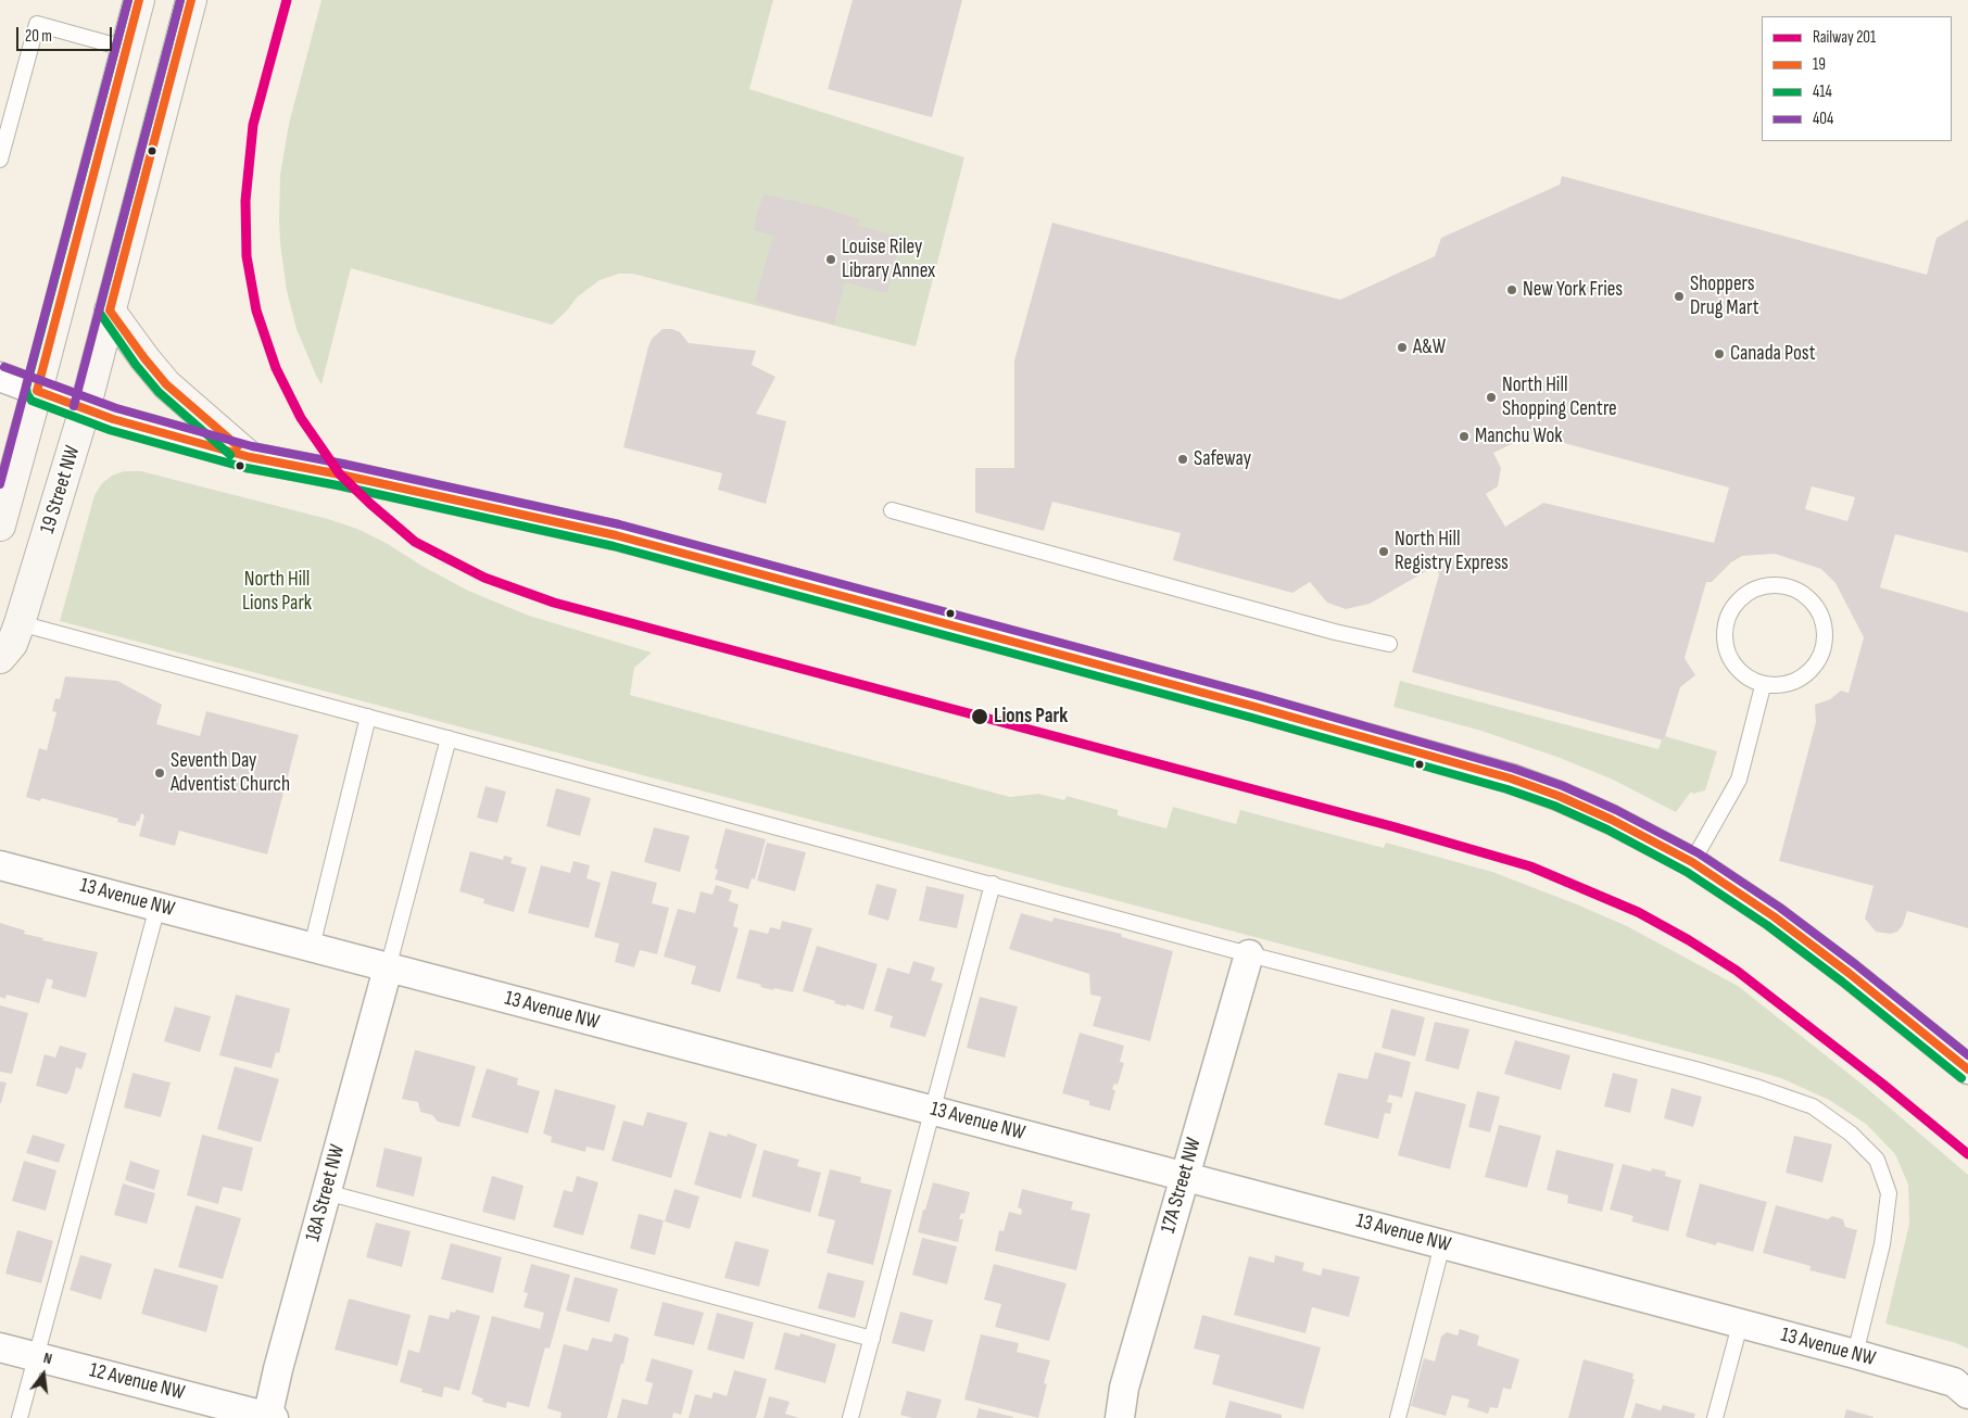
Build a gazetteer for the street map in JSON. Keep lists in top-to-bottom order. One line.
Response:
{"streets":{"street":["19 Street NW","13 Avenue NW","17A Street NW","18A Street NW","12 Avenue NW"]},"crossings":[["13 Avenue NW","17A Street NW"],["13 Avenue NW","18A Street NW"],["18A Street NW","12 Avenue NW"]],"parks":["North Hill Lions Park"],"places":["Louise Riley Library Annex","New York Fries","Shoppers Drug Mart","A&W","Canada Post","North Hill Shopping Centre","Manchu Wok","Safeway","North Hill Registry Express","Lions Park","Seventh Day Adventist Church"],"lines":["rail line 201","transit line 19","transit line 414","transit line 404"],"legend":["Railway 201","19","414","404"],"scale_bar":"20 m","north":"top"}
